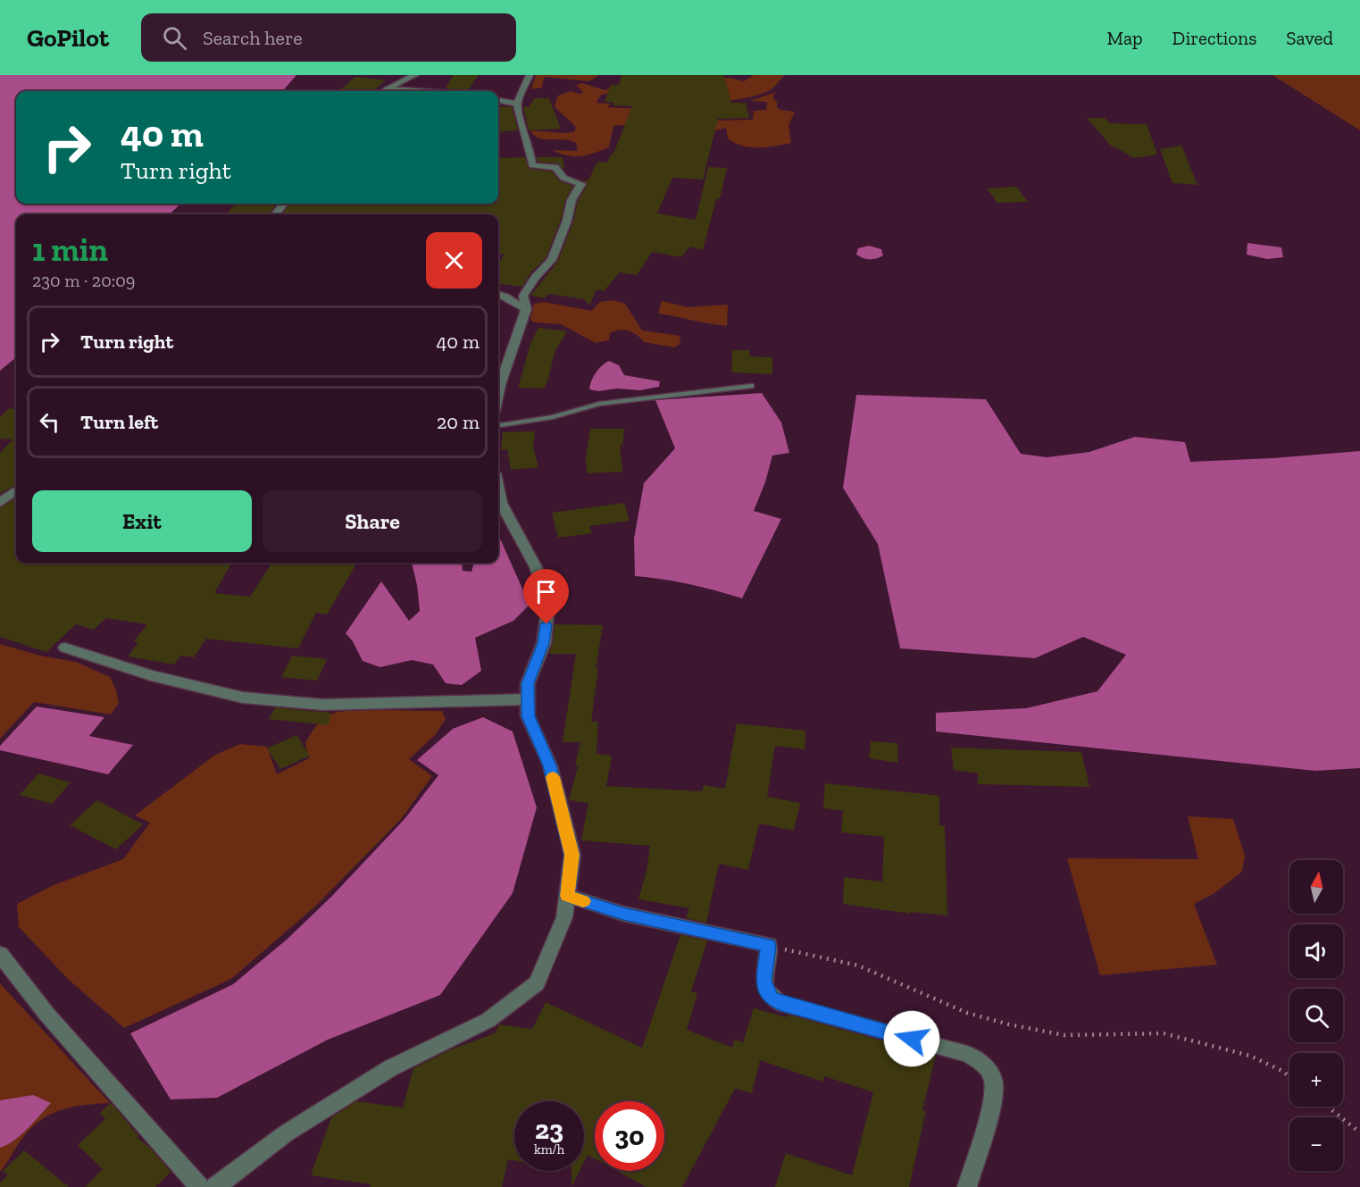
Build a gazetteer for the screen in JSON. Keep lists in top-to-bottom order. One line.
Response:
{"north":"top","page":{"header":"GoPilot","search":"Search here","nav":["Map","Directions","Saved"],"turn":["40 m","Turn right"],"heading":["1 min","230 m · 20:09"],"list":[{"name":"Turn right","value":"40 m"},{"name":"Turn left","value":"20 m"}],"buttons":["Exit","Share"],"map_buttons":["+","−"],"speed":"23 km/h","limit":"30"}}
